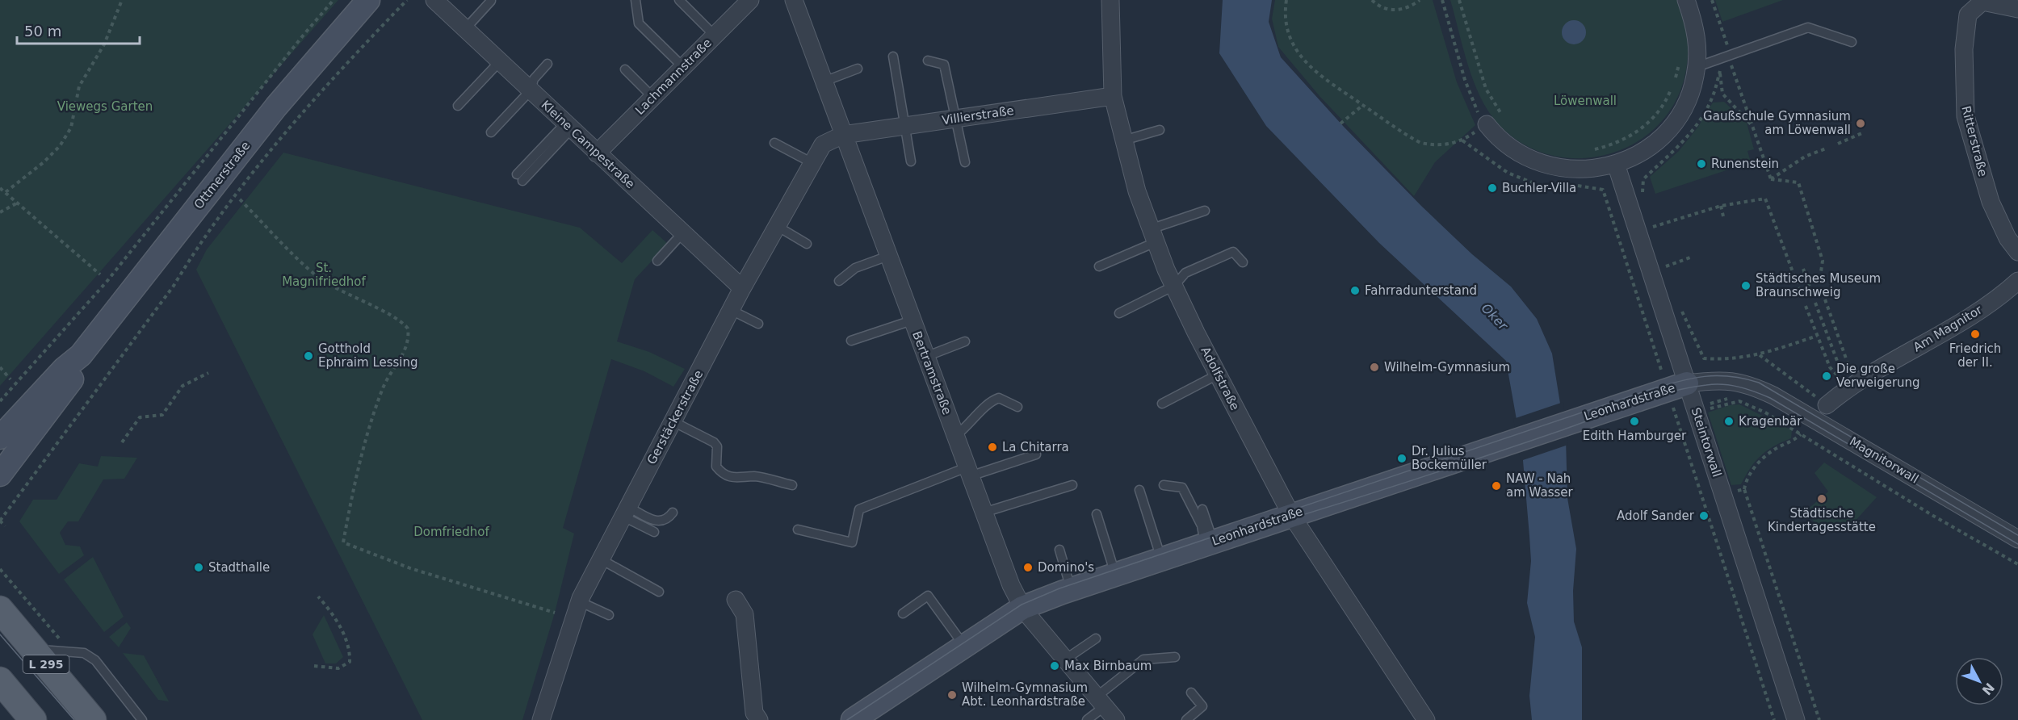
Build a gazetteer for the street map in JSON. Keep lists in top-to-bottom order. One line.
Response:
{"streets":{"main road":["L 295"],"street":["Lachmannstraße","Villierstraße","Ritterstraße","Kleine Campestraße","Ottmerstraße","Am Magnitor","Bertramstraße","Adolfstraße","Leonhardstraße","Gerstäckerstraße","Steintorwall","Magnitorwall"]},"crossings":[["Lachmannstraße","Kleine Campestraße"],["Villierstraße","Bertramstraße"],["Villierstraße","Adolfstraße"],["Villierstraße","Gerstäckerstraße"],["Kleine Campestraße","Gerstäckerstraße"],["Bertramstraße","Leonhardstraße"],["Bertramstraße","Gerstäckerstraße"],["Adolfstraße","Leonhardstraße"],["Leonhardstraße","Steintorwall"],["Leonhardstraße","Magnitorwall"],["Steintorwall","Magnitorwall"]],"water":["Oker"],"parks":["Löwenwall","Viewegs Garten","St. Magnifriedhof","Domfriedhof"],"places":["Gaußschule Gymnasium am Löwenwall","Runenstein","Buchler-Villa","Städtisches Museum Braunschweig","Fahrradunterstand","Friedrich der II.","Gotthold Ephraim Lessing","Wilhelm-Gymnasium","Die große Verweigerung","Edith Hamburger","Kragenbär","La Chitarra","Dr. Julius Bockemüller","NAW - Nah am Wasser","Städtische Kindertagesstätte","Adolf Sander","Stadthalle","Domino's","Max Birnbaum","Wilhelm-Gymnasium Abt. Leonhardstraße"],"scale_bar":"50 m","north":"bottom right"}
